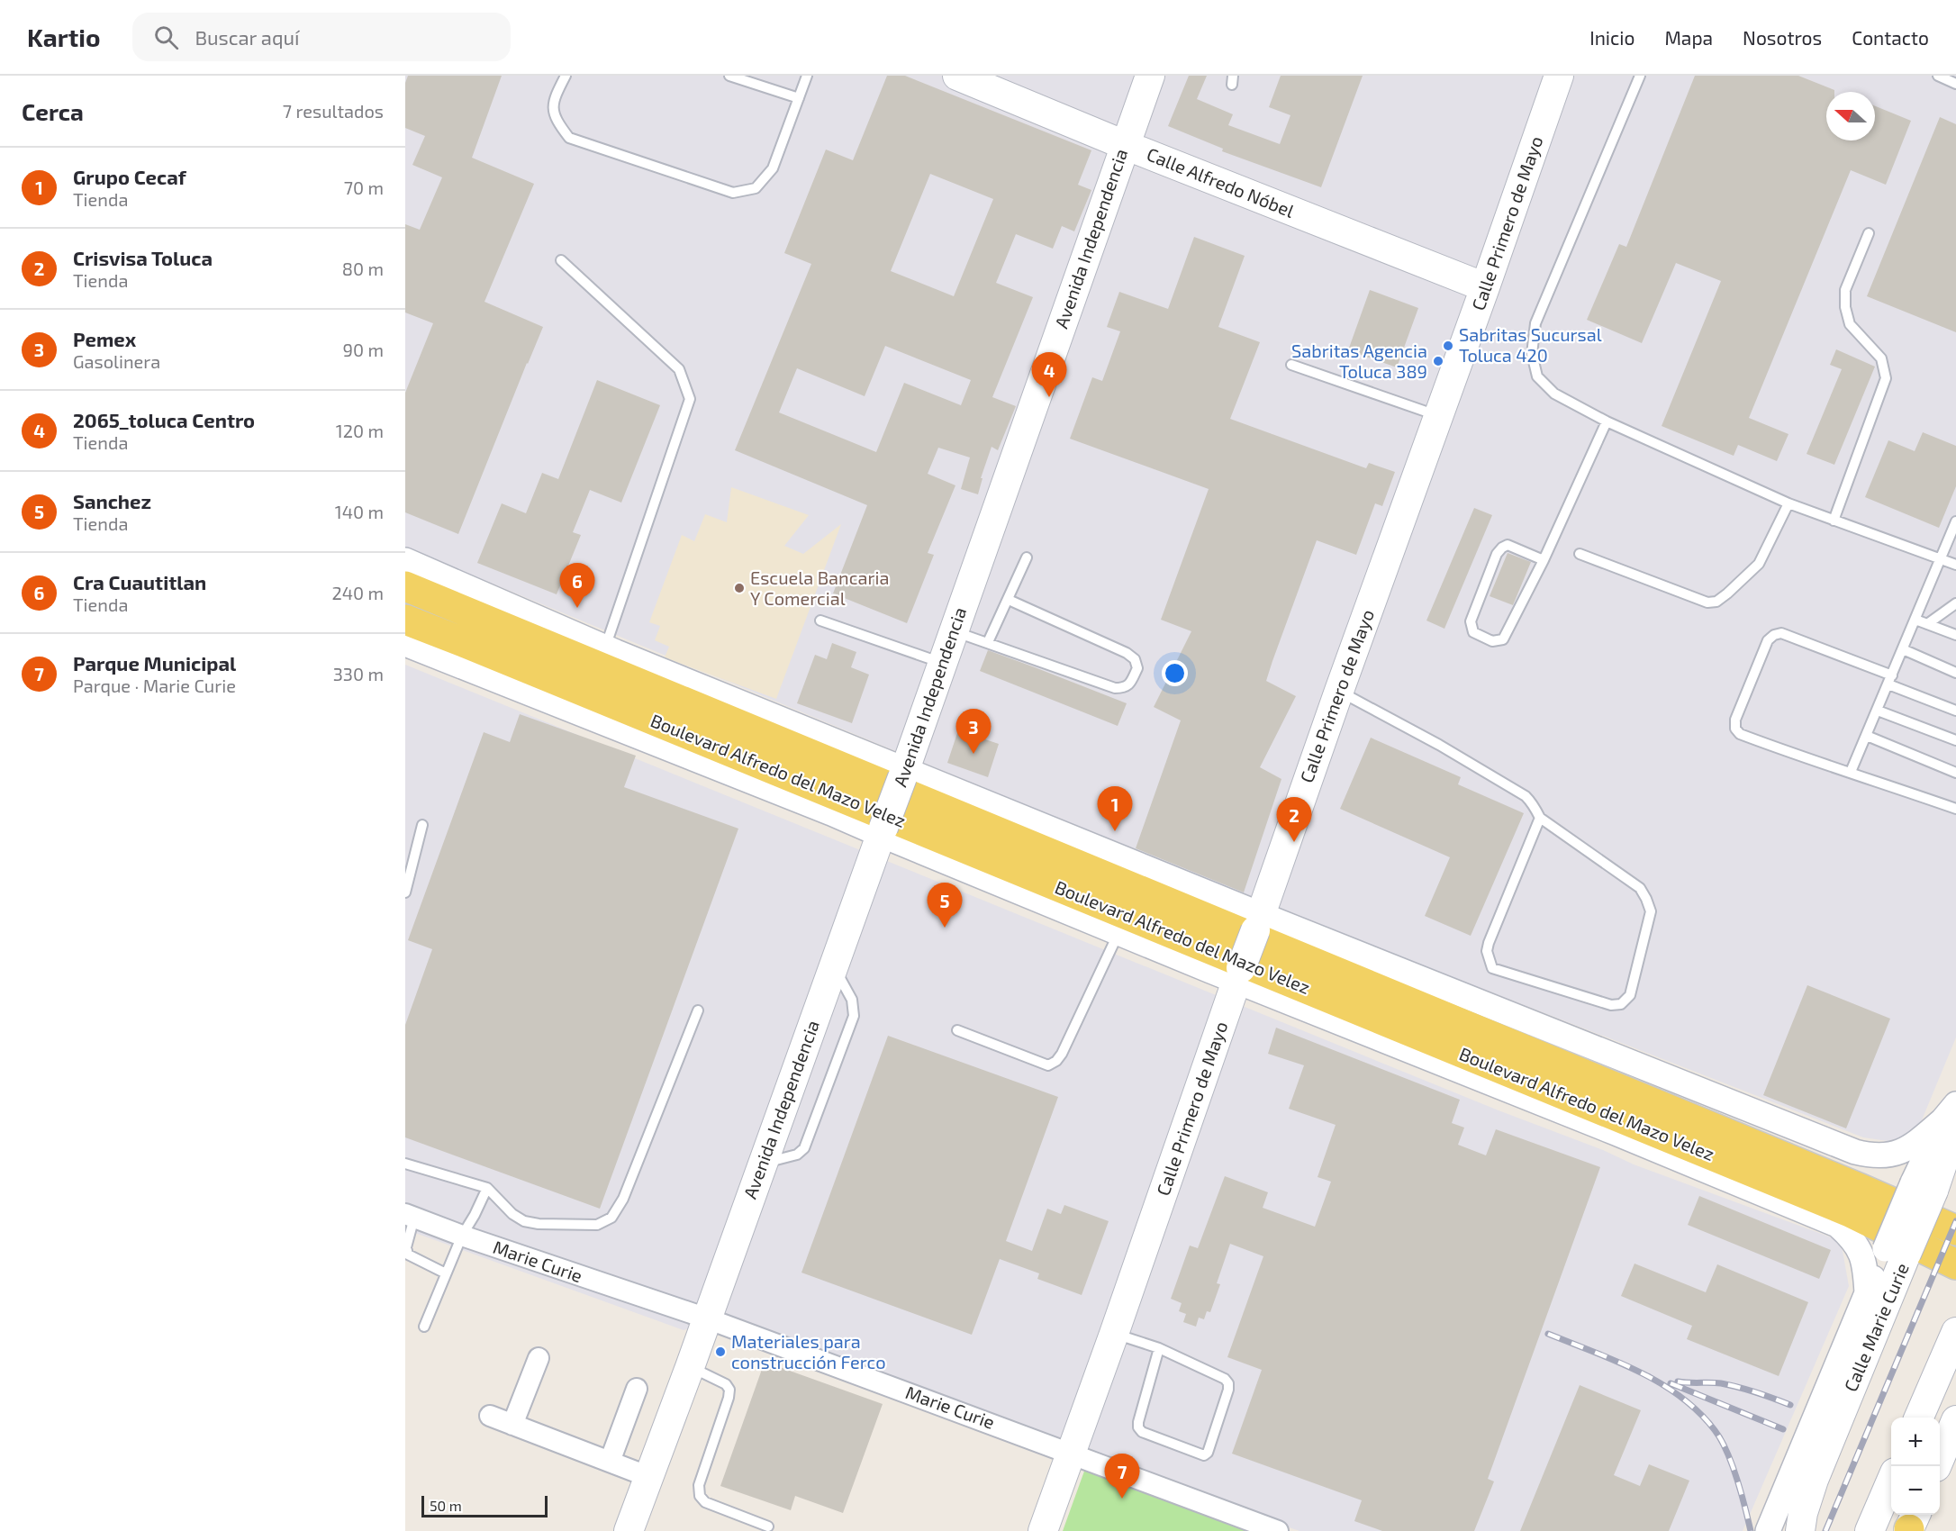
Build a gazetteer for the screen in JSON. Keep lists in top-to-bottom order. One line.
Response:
{"streets":{"main road":["Calle Alfredo Nóbel","Calle Primero de Mayo","Avenida Independencia","Boulevard Alfredo del Mazo Velez","Calle Marie Curie"],"street":["Marie Curie"]},"crossings":[["Calle Alfredo Nóbel","Calle Primero de Mayo"],["Calle Alfredo Nóbel","Avenida Independencia"],["Calle Primero de Mayo","Boulevard Alfredo del Mazo Velez"],["Calle Primero de Mayo","Marie Curie"],["Avenida Independencia","Boulevard Alfredo del Mazo Velez"],["Avenida Independencia","Marie Curie"]],"places":["Sabritas Sucursal Toluca 420","Sabritas Agencia Toluca 389","Escuela Bancaria Y Comercial","Materiales para construcción Ferco"],"scale_bar":"50 m","north":"left","page":{"header":"Kartio","search":"Buscar aquí","nav":["Inicio","Mapa","Nosotros","Contacto"],"heading":["Cerca","7 resultados"],"list":[{"mark":"1","name":"Grupo Cecaf","note":"Tienda","value":"70 m"},{"mark":"2","name":"Crisvisa Toluca","note":"Tienda","value":"80 m"},{"mark":"3","name":"Pemex","note":"Gasolinera","value":"90 m"},{"mark":"4","name":"2065_toluca Centro","note":"Tienda","value":"120 m"},{"mark":"5","name":"Sanchez","note":"Tienda","value":"140 m"},{"mark":"6","name":"Cra Cuautitlan","note":"Tienda","value":"240 m"},{"mark":"7","name":"Parque Municipal","note":"Parque · Marie Curie","value":"330 m"}],"pins":["4","6","3","1","2","5","7"],"map_buttons":["+","−"],"scale":"50 m"}}
